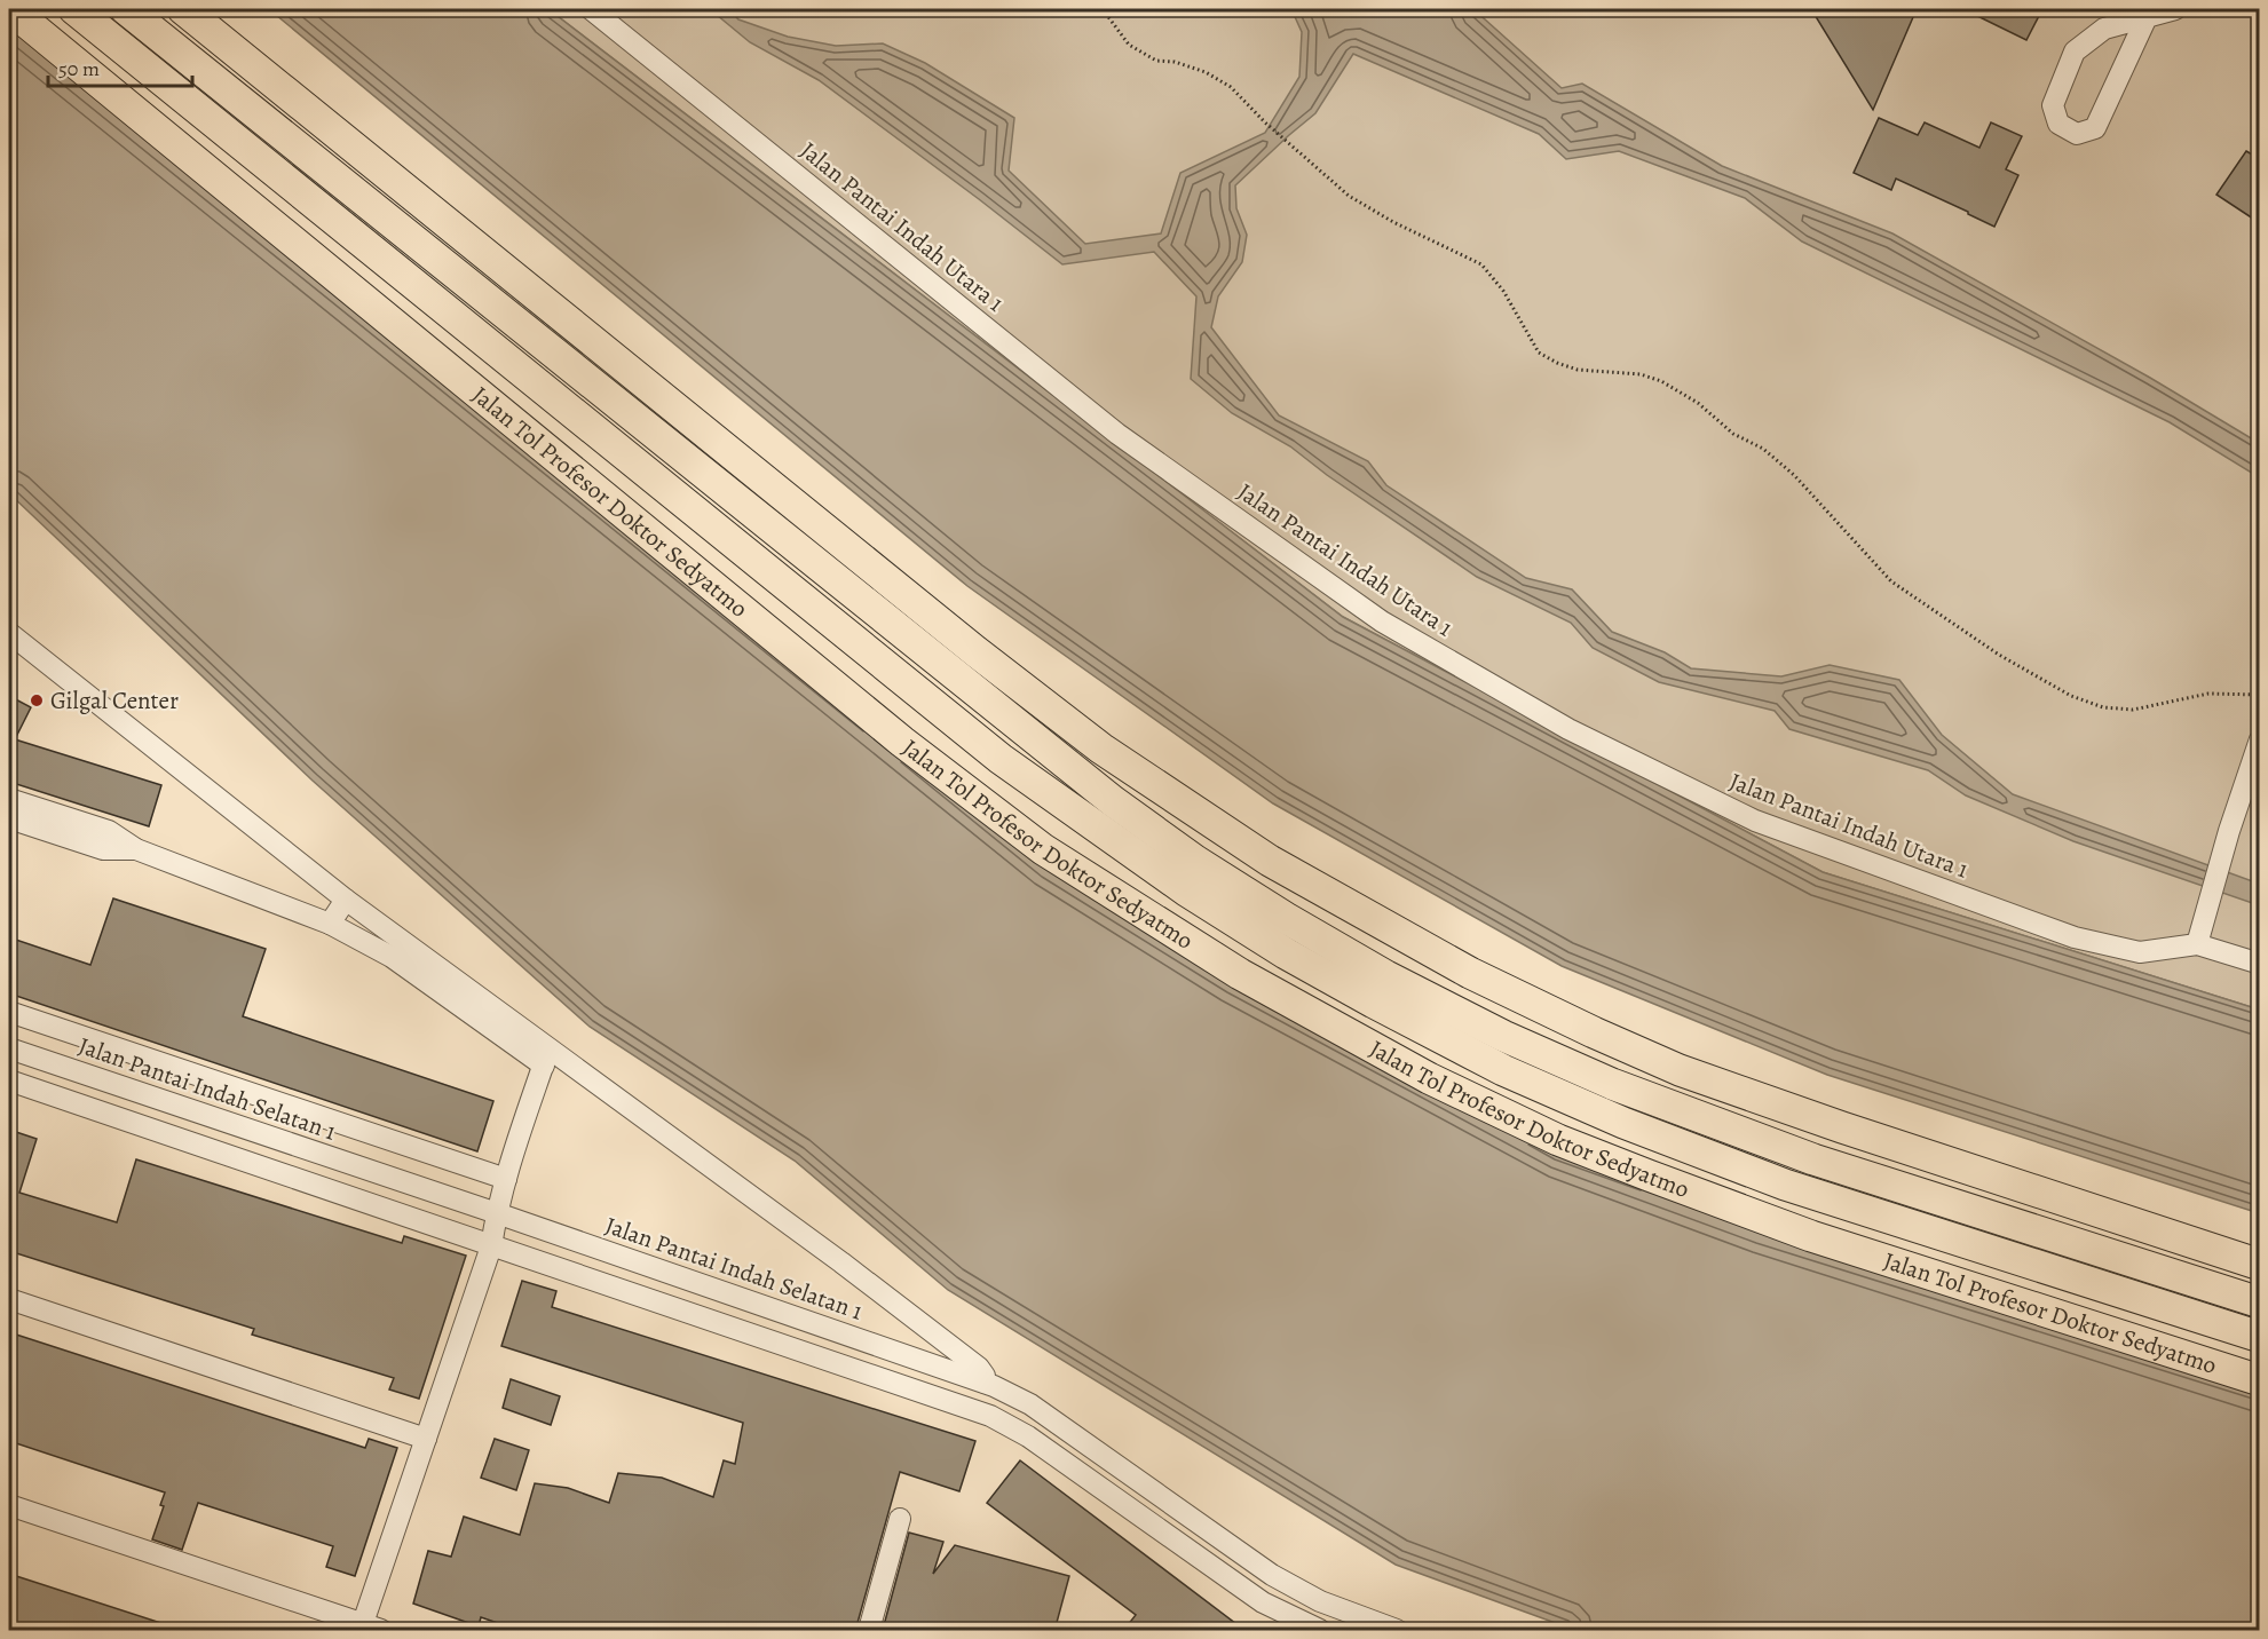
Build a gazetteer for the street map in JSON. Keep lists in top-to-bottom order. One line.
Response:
{"streets":{"highway":["Jalan Tol Profesor Doktor Sedyatmo"],"street":["Jalan Pantai Indah Utara 1","Jalan Pantai Indah Selatan 1"]},"places":["Gilgal Center"],"scale_bar":"50 m"}
